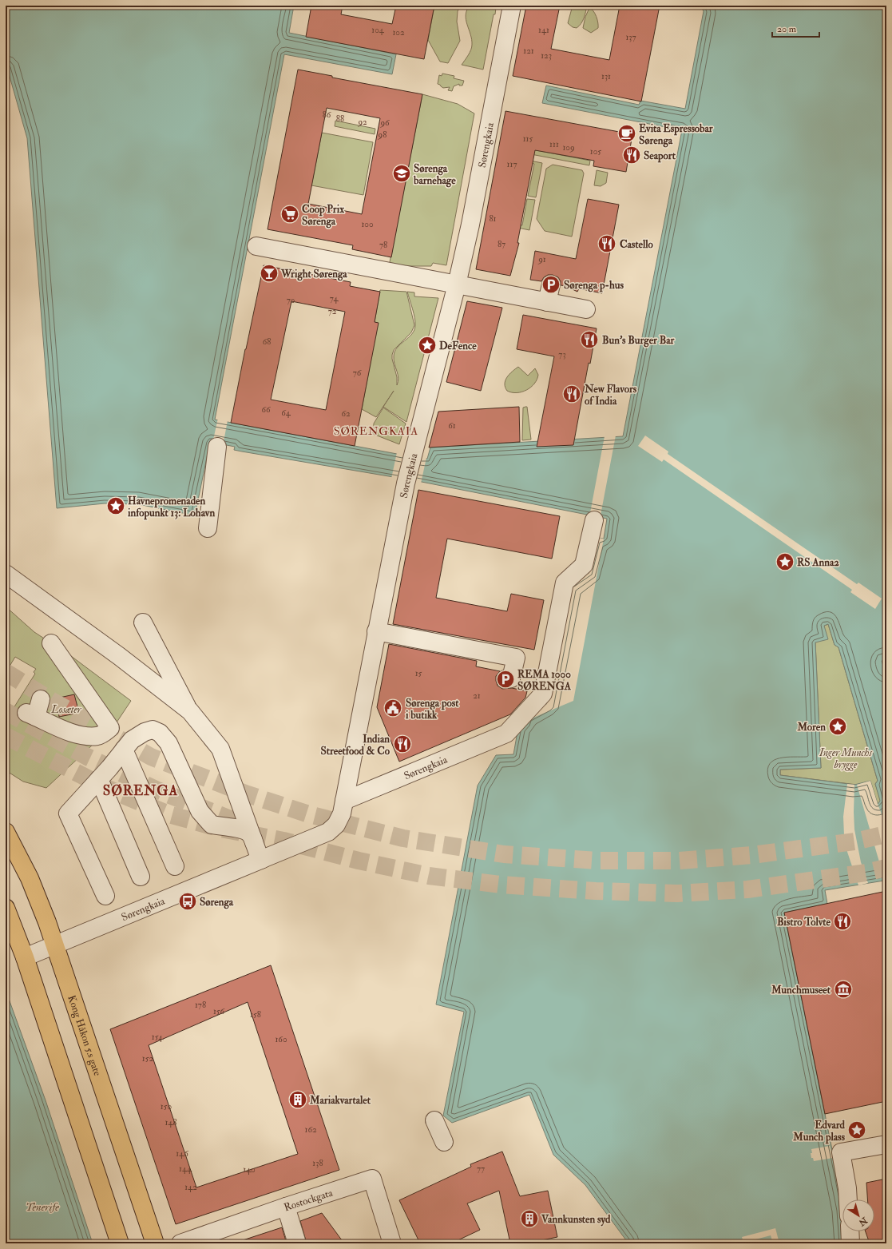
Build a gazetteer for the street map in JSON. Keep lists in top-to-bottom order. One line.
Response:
{"streets":{"highway":["Kong Håkon 5.s gate"],"street":["Sørengkaia","Rostockgata"]},"crossings":[["Sørengkaia","Kong Håkon 5.s gate"]],"districts":["SØRENGKAIA","SØRENGA"],"water":["Tenerife"],"parks":["Losæter","Inger Munchs brygge"],"places":{"cafe":["Evita Espressobar Sørenga"],"restaurant":["Seaport","Castello","Bun's Burger Bar","New Flavors of India","Indian Streetfood & Co","Bistro Tolvte"],"school or university":["Sørenga barnehage"],"supermarket":["Coop Prix Sørenga"],"bar":["Wright Sørenga"],"parking":["Sørenga p-hus","REMA 1000 SØRENGA"],"place":["DeFence","Havnepromenaden infopunkt 13: Lohavn","RS Anna2","Moren","Edvard Munch plass"],"public building":["Sørenga post i butikk"],"bus stop":["Sørenga"],"museum":["Munchmuseet"],"building":["Mariakvartalet","Vannkunsten syd"]},"house_numbers":["104","141","102","137","121","123","131","86","88","92","96","98","115","111","109","105","117","81","100","87","78","91","74","70","72","68","73","76","66","64","62","61","15","21","178","156","158","154","160","152","150","148","162","146","138","144","77","140","142"],"scale_bar":"20 m","north":"bottom right"}
